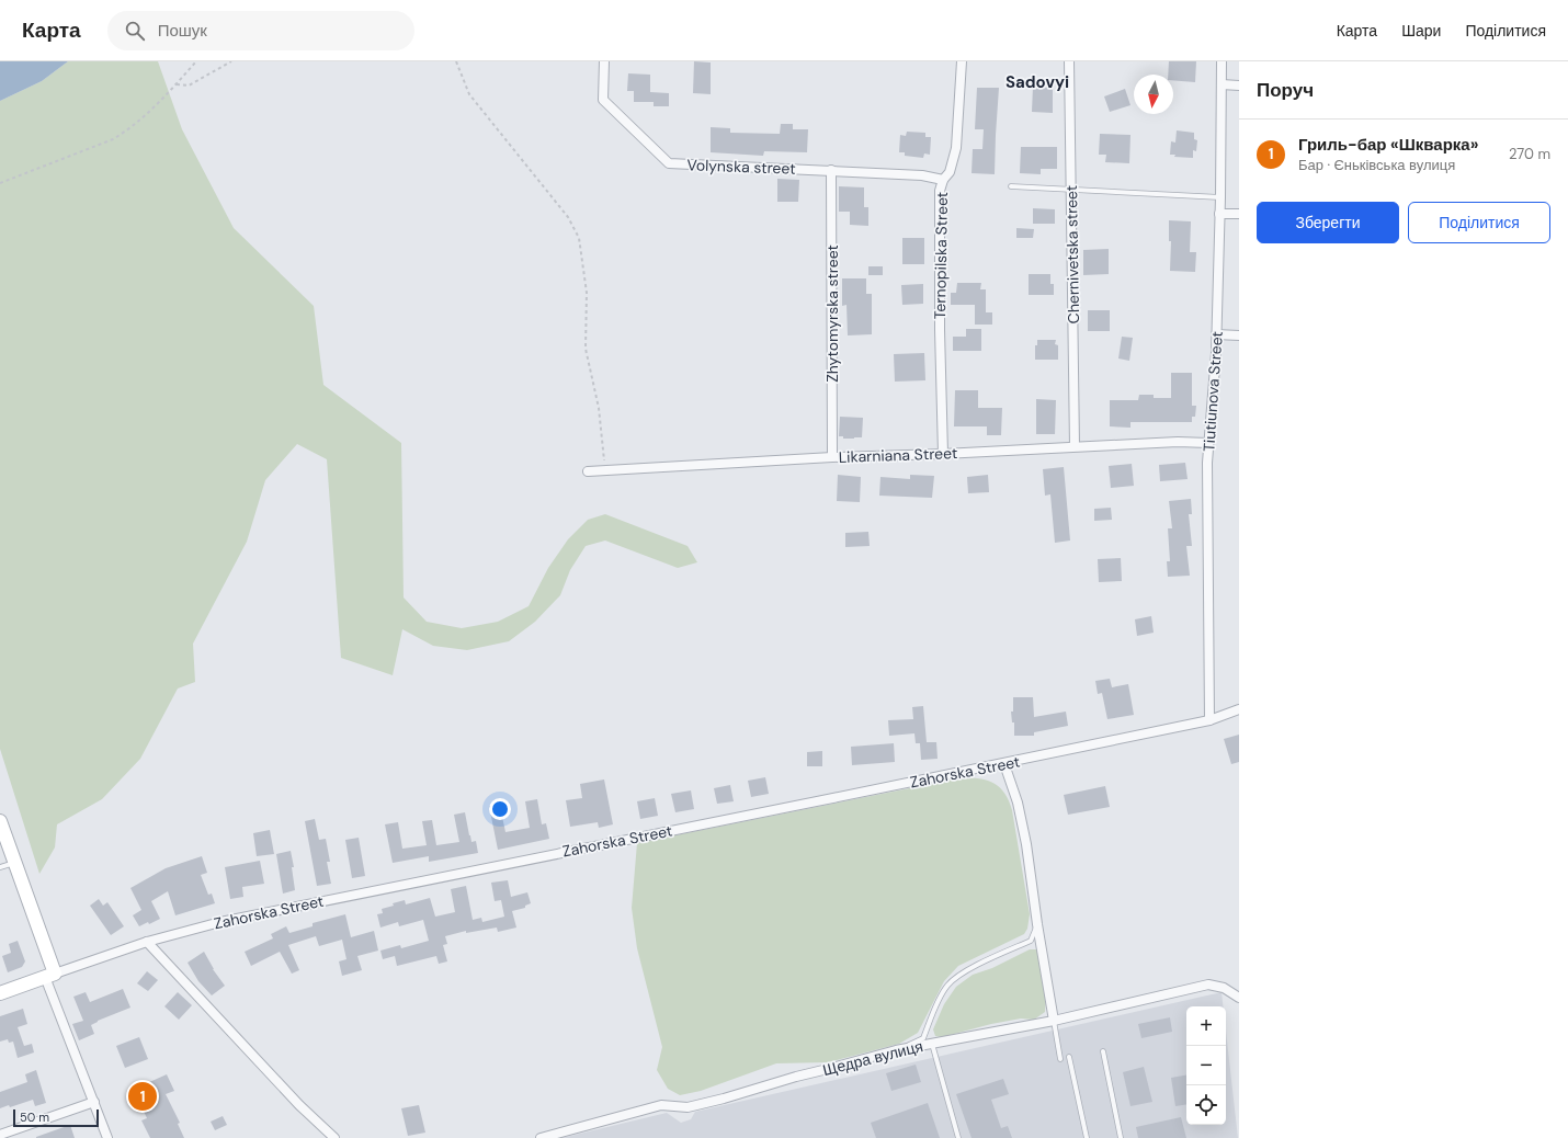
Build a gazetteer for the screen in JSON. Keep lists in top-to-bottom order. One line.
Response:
{"streets":{"street":["Volynska street","Chernivetska street","Ternopilska Street","Zhytomyrska street","Tiutiunova Street","Likarniana Street","Zahorska Street","Щедра вулиця"]},"crossings":[["Volynska street","Ternopilska Street"],["Volynska street","Zhytomyrska street"],["Chernivetska street","Likarniana Street"],["Ternopilska Street","Likarniana Street"],["Zhytomyrska street","Likarniana Street"],["Tiutiunova Street","Likarniana Street"],["Tiutiunova Street","Zahorska Street"]],"districts":["Sadovyi"],"scale_bar":"50 m","north":"bottom","page":{"header":"Карта","search":"Пошук","nav":["Карта","Шари","Поділитися"],"heading":"Поруч","list":[{"mark":"1","name":"Гриль-бар «Шкварка»","note":"Бар · Єньківська вулиця","value":"270 m"}],"buttons":["Зберегти","Поділитися"],"map_buttons":["+","−"],"pins":"1","scale":"50 m"}}
